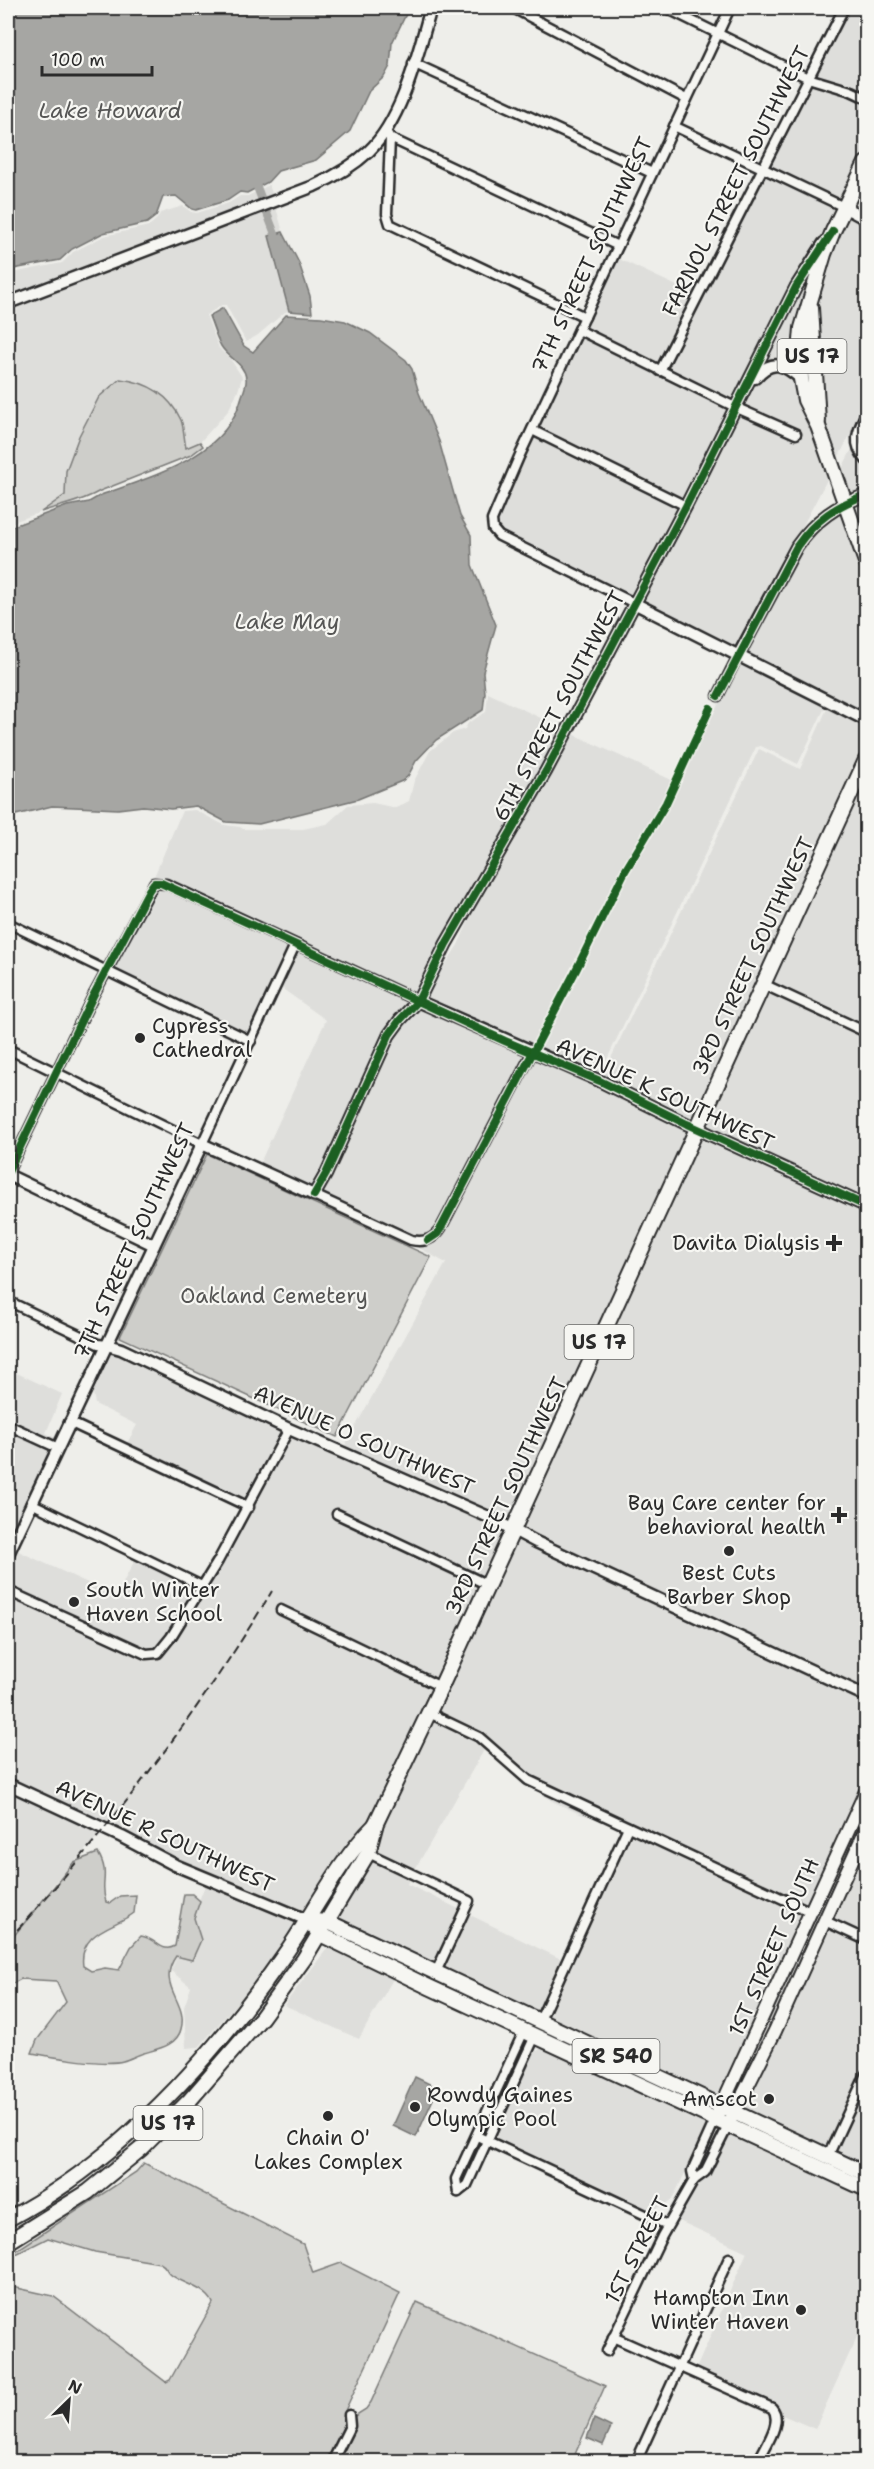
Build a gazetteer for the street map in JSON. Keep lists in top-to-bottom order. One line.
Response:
{"streets":{"main road":["US 17","6TH STREET SOUTHWEST","3RD STREET SOUTHWEST","1ST STREET SOUTH","SR 540"],"street":["FARNOL STREET SOUTHWEST","7TH STREET SOUTHWEST","AVENUE K SOUTHWEST","AVENUE O SOUTHWEST","AVENUE R SOUTHWEST","1ST STREET"]},"crossings":[["7TH STREET SOUTHWEST","6TH STREET SOUTHWEST"],["7TH STREET SOUTHWEST","AVENUE K SOUTHWEST"],["7TH STREET SOUTHWEST","AVENUE O SOUTHWEST"],["US 17","6TH STREET SOUTHWEST"],["US 17","3RD STREET SOUTHWEST"],["US 17","AVENUE R SOUTHWEST"],["US 17","SR 540"],["6TH STREET SOUTHWEST","AVENUE K SOUTHWEST"],["3RD STREET SOUTHWEST","AVENUE K SOUTHWEST"],["3RD STREET SOUTHWEST","AVENUE O SOUTHWEST"],["3RD STREET SOUTHWEST","AVENUE R SOUTHWEST"],["3RD STREET SOUTHWEST","SR 540"],["AVENUE R SOUTHWEST","SR 540"],["1ST STREET SOUTH","SR 540"],["1ST STREET SOUTH","1ST STREET"],["SR 540","1ST STREET"]],"water":["Lake Howard","Lake May"],"parks":["Oakland Cemetery"],"places":{"other":["Cypress Cathedral","Best Cuts Barber Shop","South Winter Haven School","Amscot","Rowdy Gaines Olympic Pool","Chain O' Lakes Complex","Hampton Inn Winter Haven"],"health":["Davita Dialysis","Bay Care center for behavioral health"]},"scale_bar":"100 m","north":"top right"}
